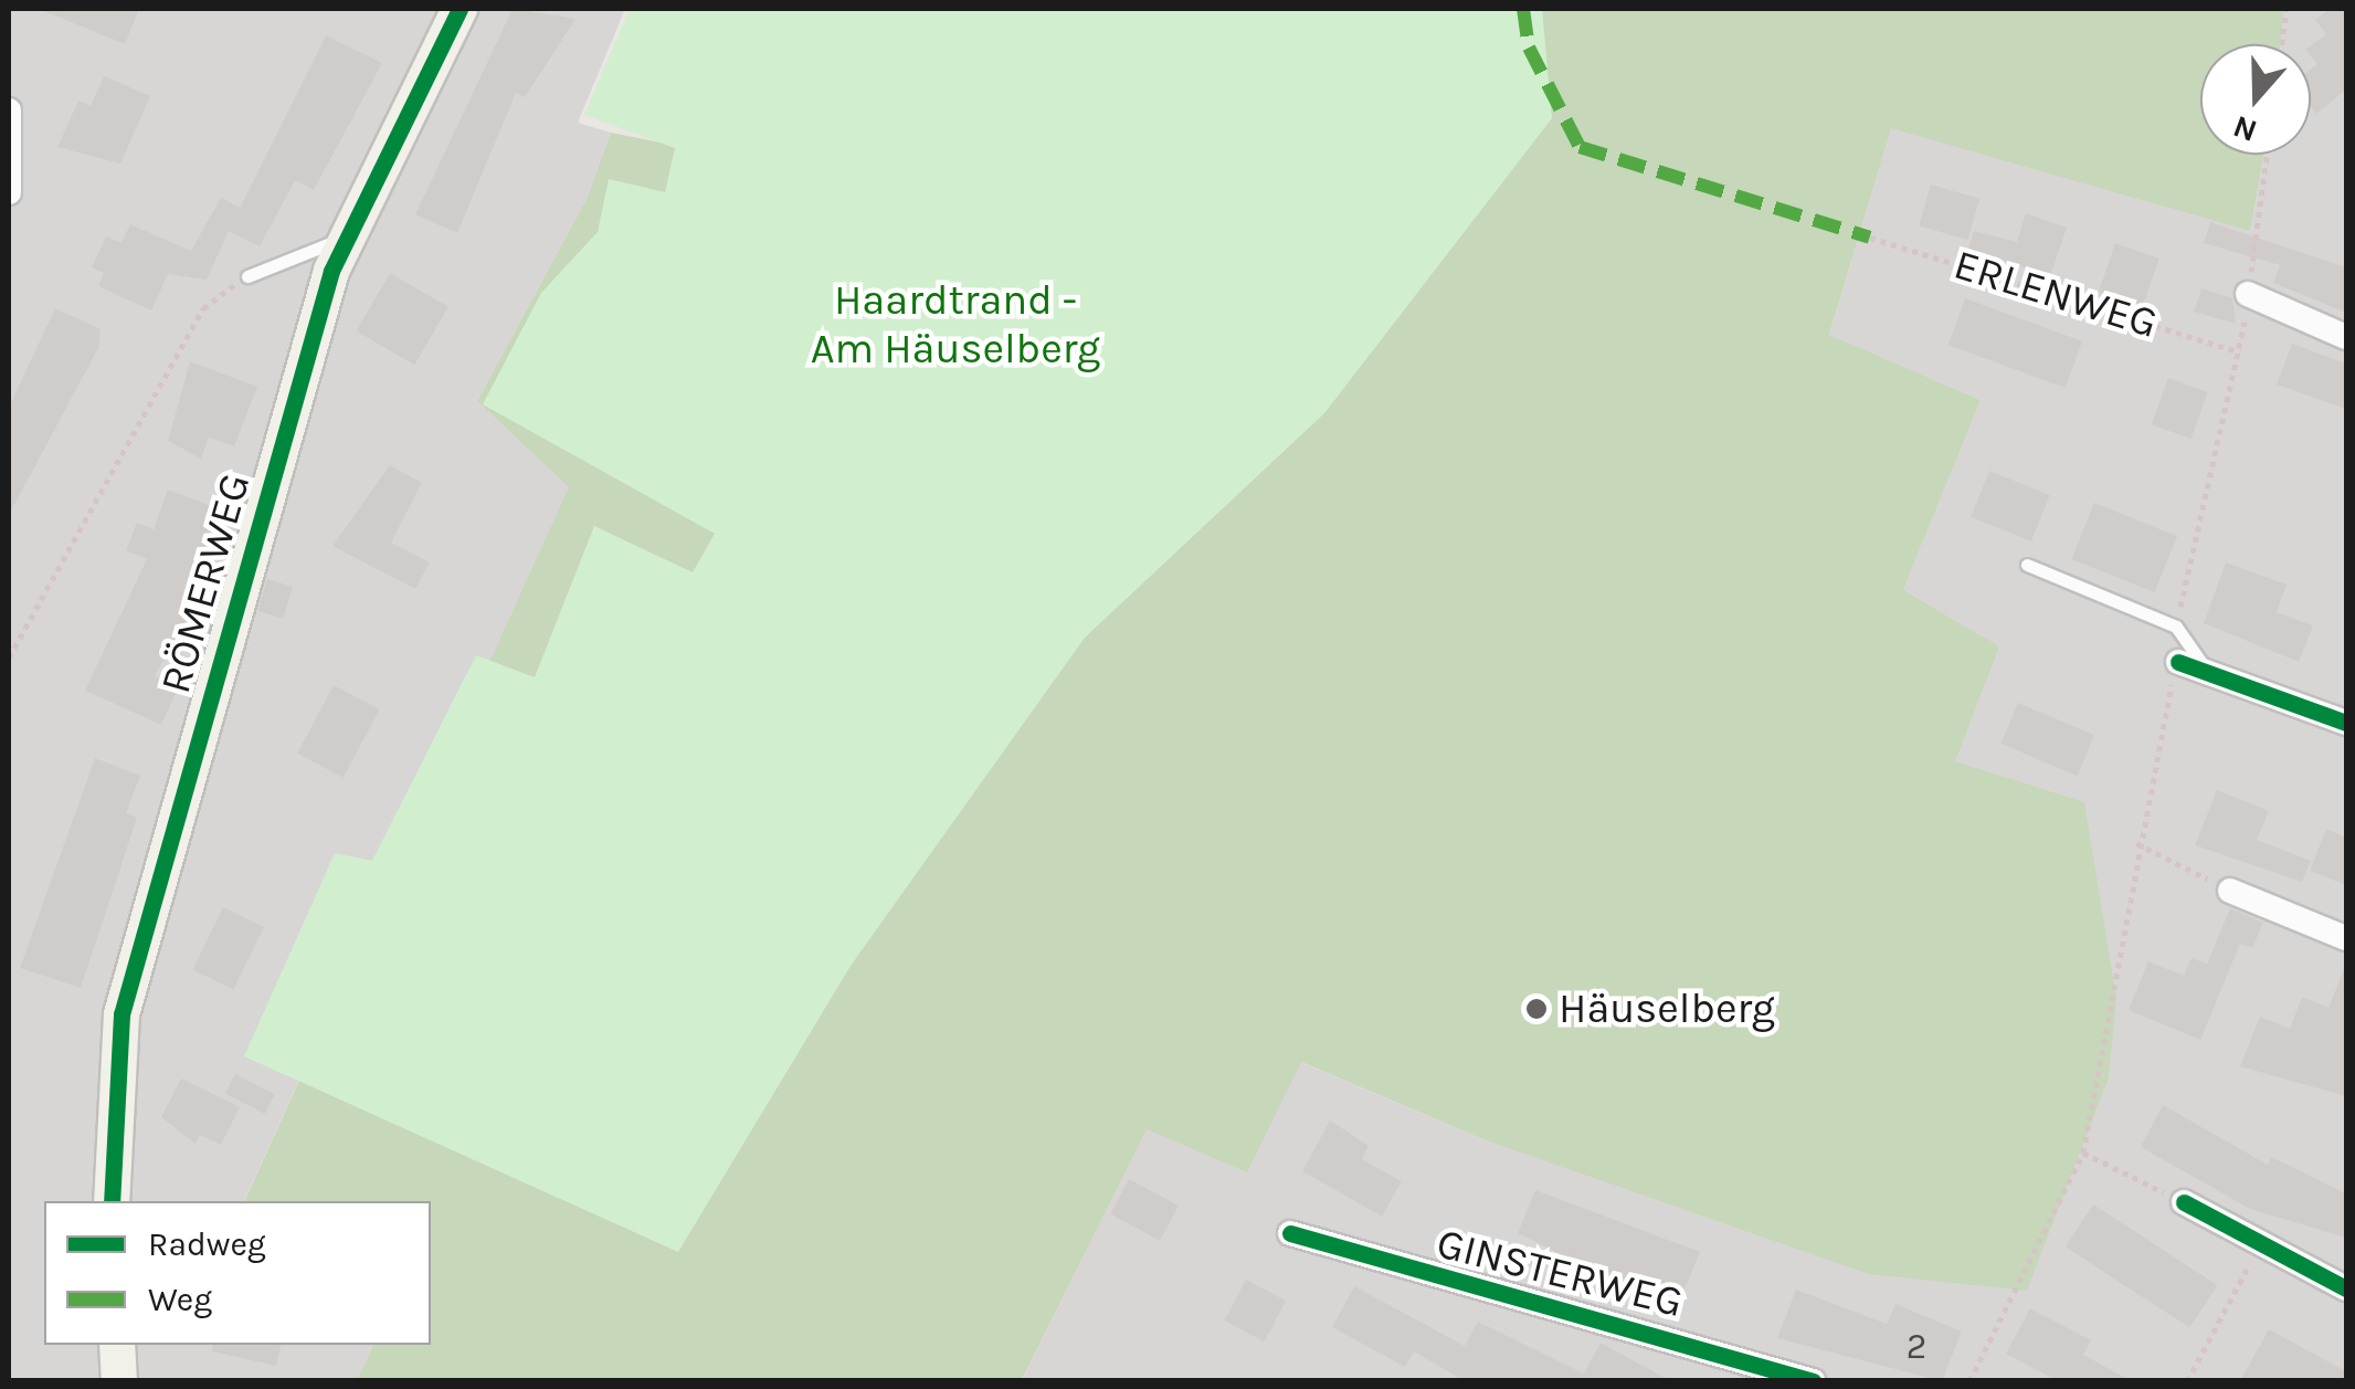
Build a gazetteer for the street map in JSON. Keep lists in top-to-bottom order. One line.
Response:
{"streets":{"street":["RÖMERWEG","GINSTERWEG"],"path":["ERLENWEG"]},"parks":["Haardtrand - Am Häuselberg"],"places":["Häuselberg"],"house_numbers":["2"],"legend":["Radweg","Weg"],"north":"bottom"}
